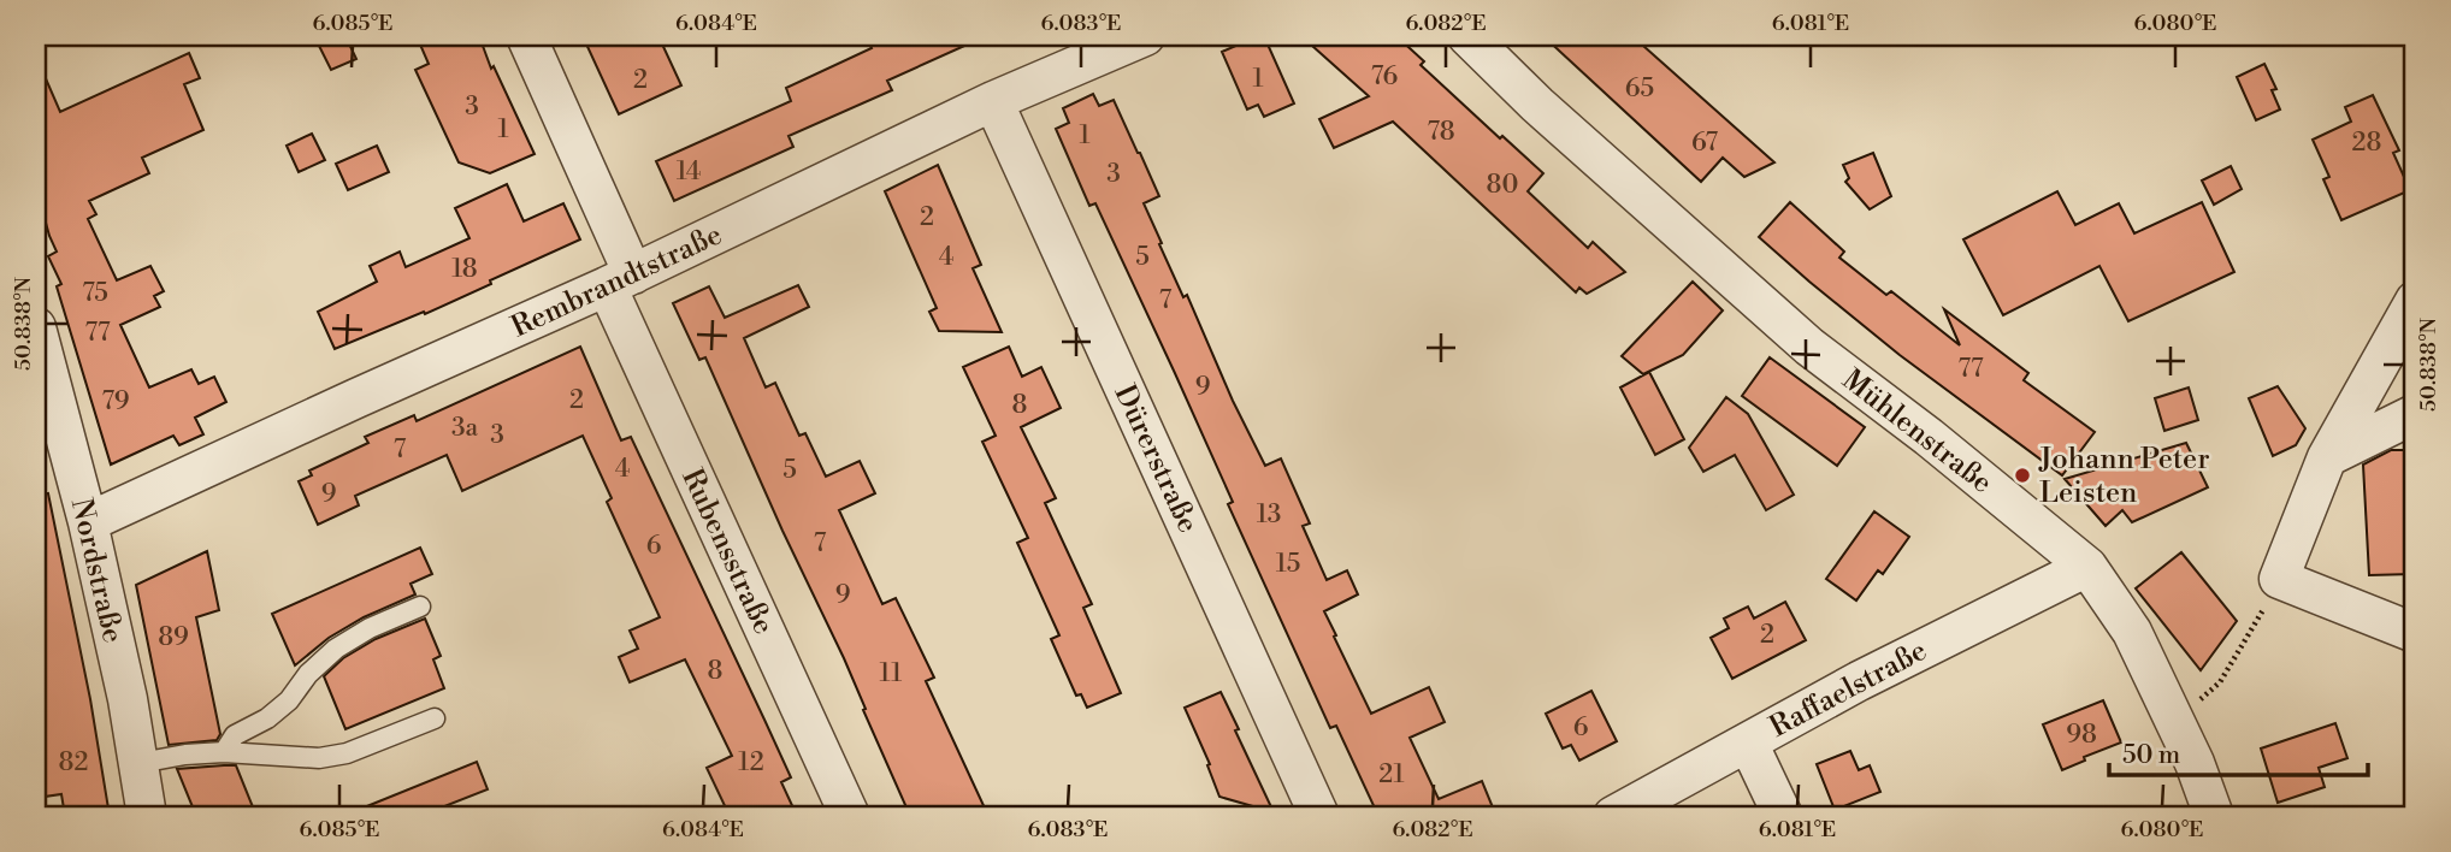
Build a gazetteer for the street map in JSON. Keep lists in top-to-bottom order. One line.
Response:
{"streets":{"street":["Rembrandtstraße","Mühlenstraße","Dürerstraße","Rubensstraße","Nordstraße","Raffaelstraße"]},"crossings":[["Rembrandtstraße","Dürerstraße"],["Rembrandtstraße","Rubensstraße"],["Rembrandtstraße","Nordstraße"],["Mühlenstraße","Raffaelstraße"]],"places":["Johann Peter Leisten"],"house_numbers":["76","1","2","65","3","1","78","1","67","28","14","3","80","2","4","5","18","75","7","77","77","9","2","79","8","3a","3","7","4","5","9","13","7","6","15","9","2","89","8","11","6","98","82","12","21"],"scale_bar":"50 m","coordinates":["6.085°E","6.084°E","6.083°E","6.082°E","6.081°E","6.080°E","50.838°N"]}
